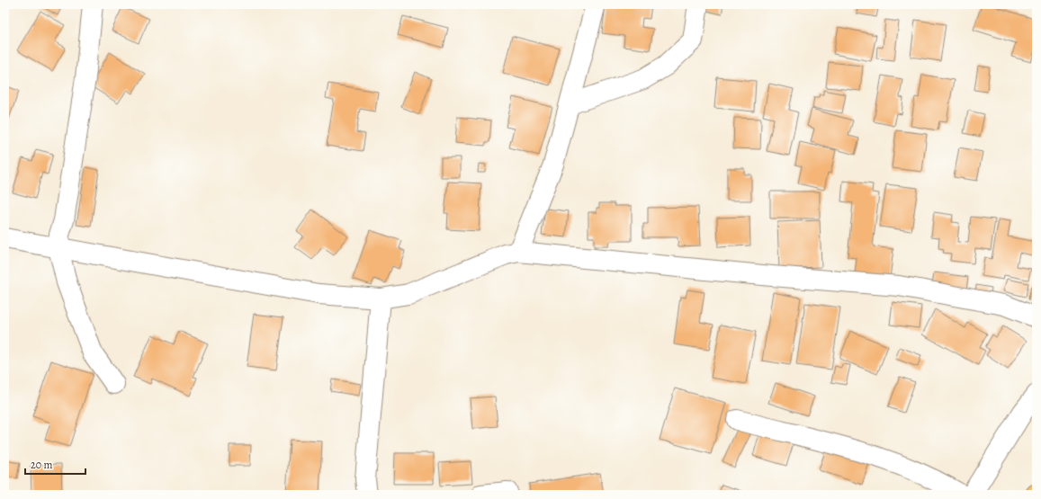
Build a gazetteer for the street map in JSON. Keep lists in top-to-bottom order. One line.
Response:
{"scale_bar":"20 m"}
